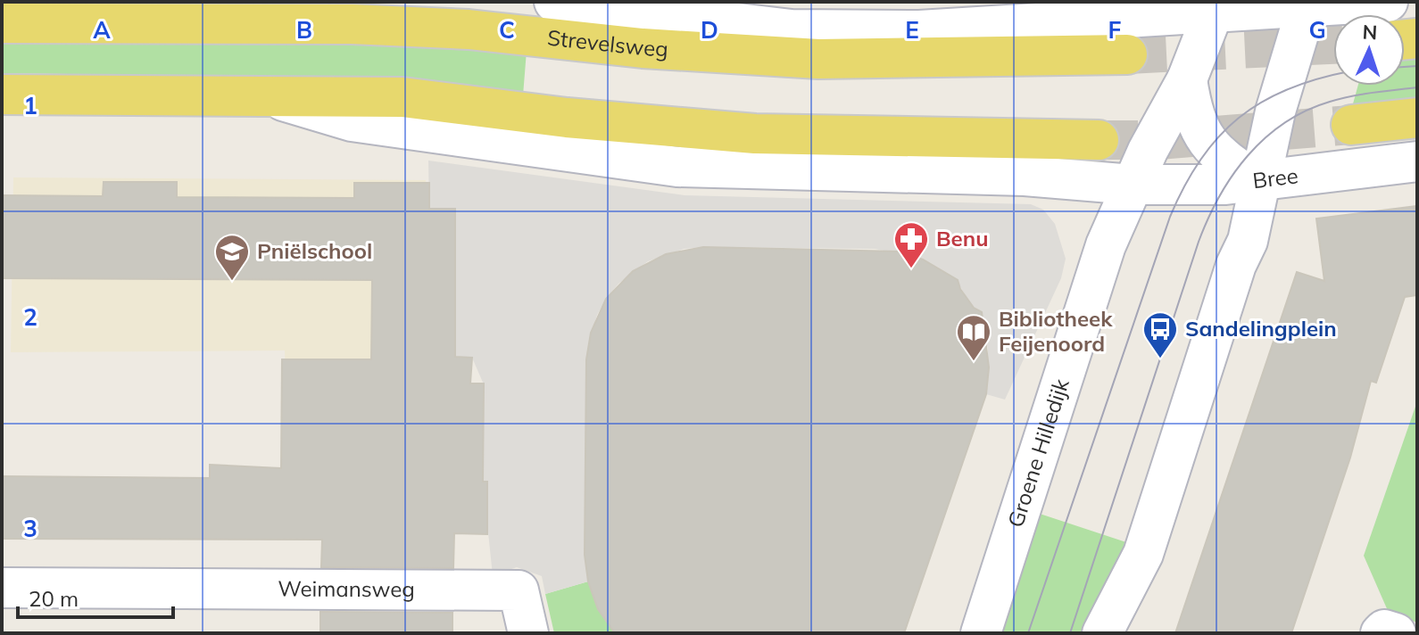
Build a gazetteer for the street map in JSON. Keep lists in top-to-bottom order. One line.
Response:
{"streets":{"main road":["Strevelsweg"],"street":["Bree","Groene Hilledijk","Weimansweg"]},"crossings":[["Strevelsweg","Groene Hilledijk"],["Bree","Groene Hilledijk"]],"places":{"pharmacy":["Benu"],"school or university":["Pniëlschool"],"bus stop":["Sandelingplein"],"library":["Bibliotheek Feijenoord"]},"scale_bar":"20 m","north":"top","grid":{"columns":["A","B","C","D","E","F","G"],"rows":["1","2","3"]}}
